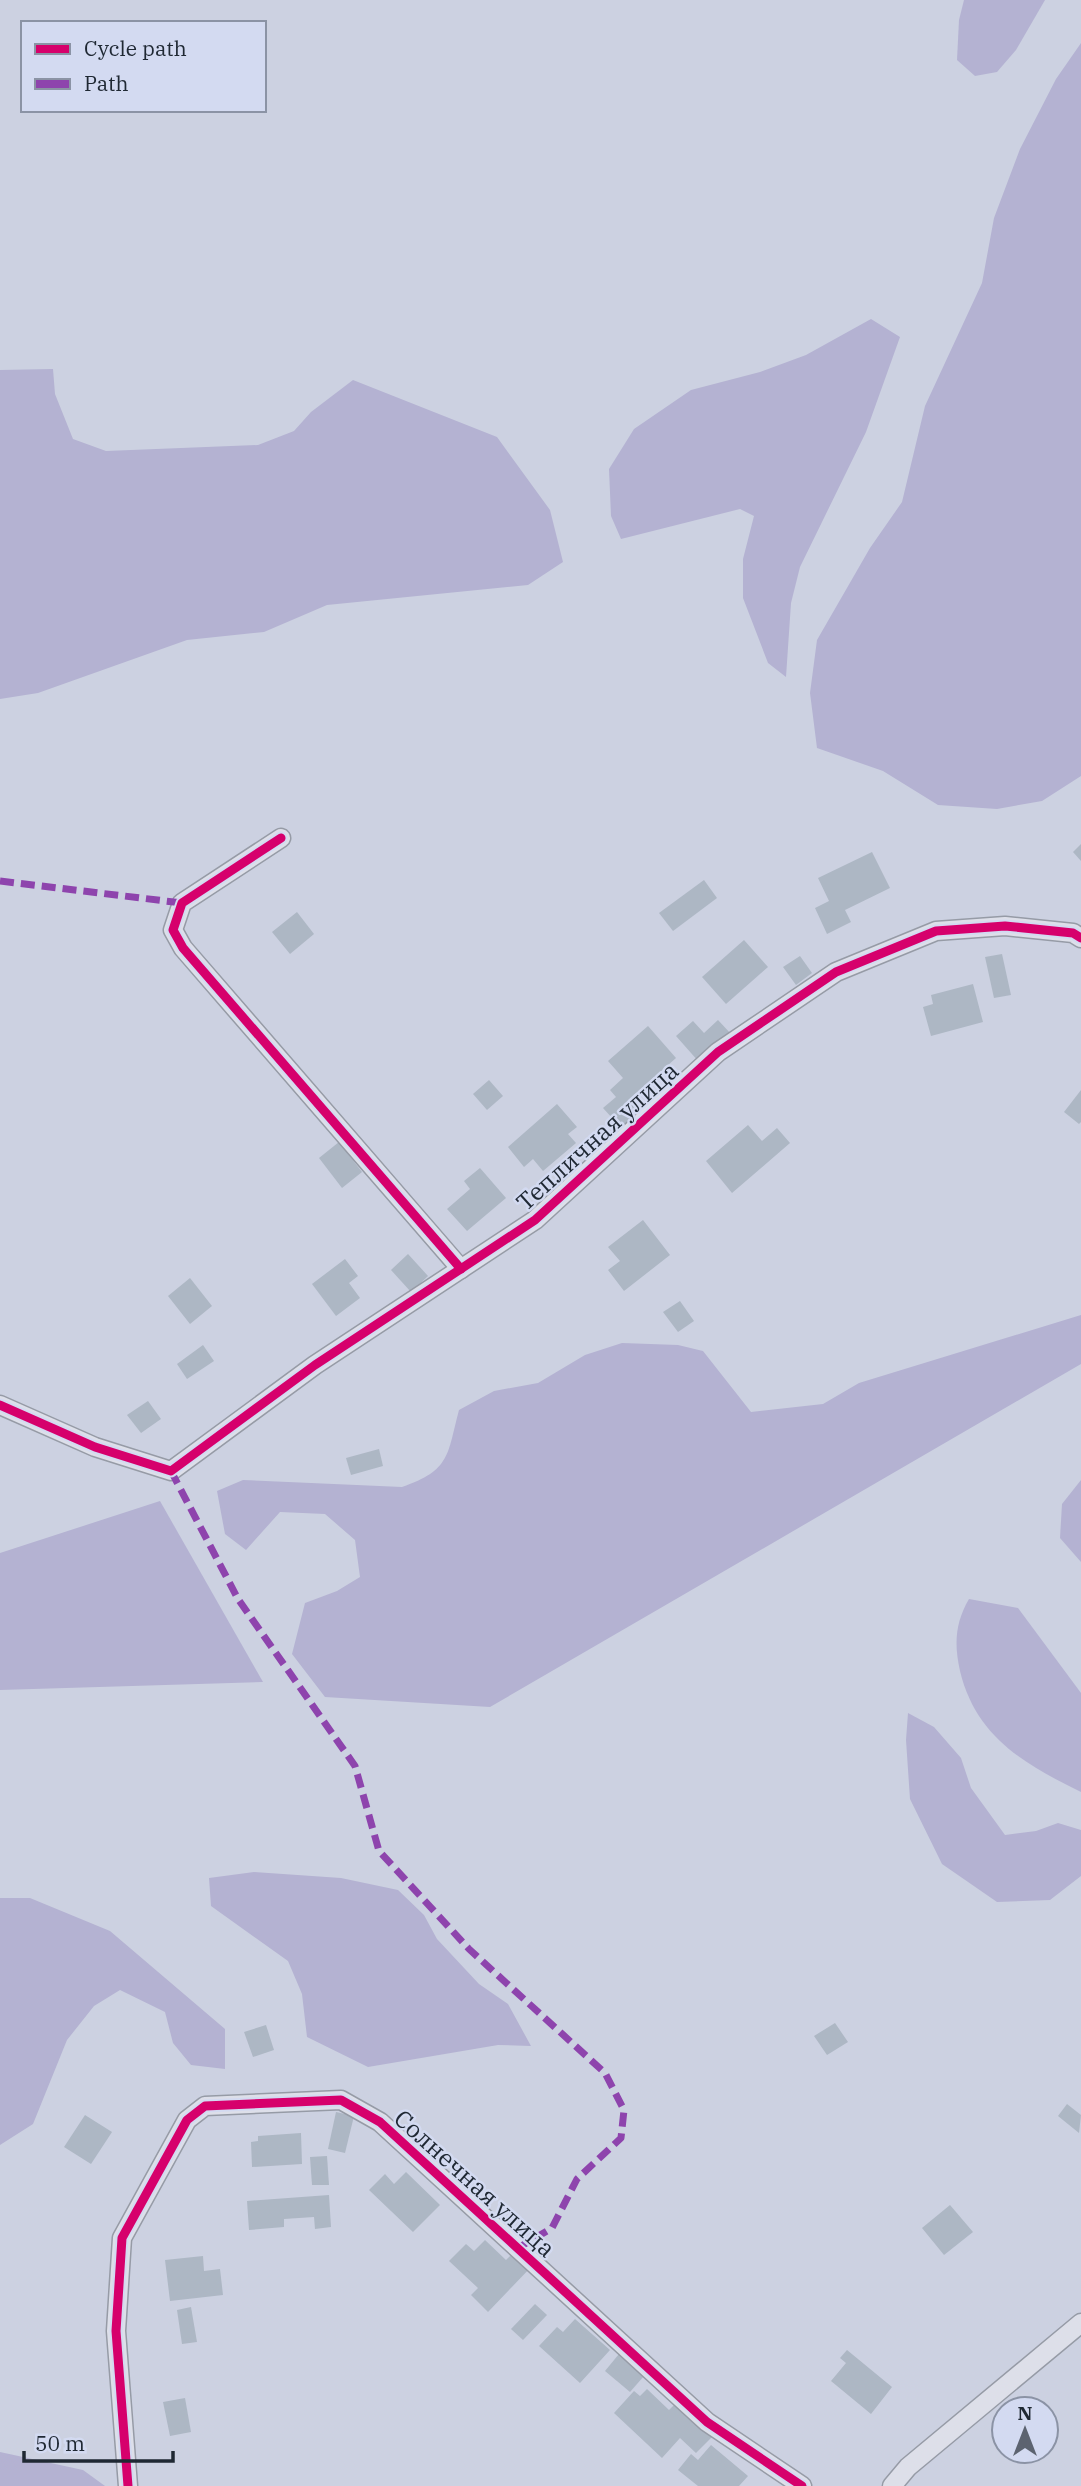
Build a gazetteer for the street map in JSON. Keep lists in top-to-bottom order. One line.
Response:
{"streets":{"street":["Тепличная улица","Солнечная улица"]},"legend":["Cycle path","Path"],"scale_bar":"50 m","north":"top"}
